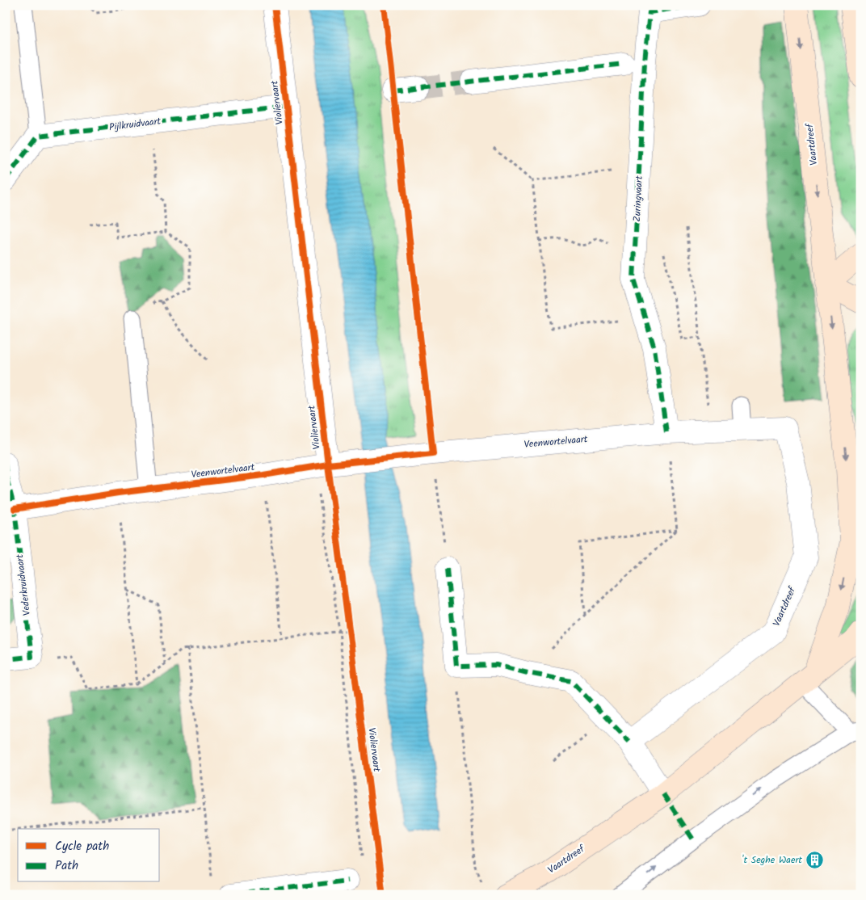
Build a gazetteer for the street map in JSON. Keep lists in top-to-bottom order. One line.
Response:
{"streets":{"street":["Violiervaart","Pijlkruidvaart","Vaartdreef","Zuringvaart","Veenwortelvaart","Vederkruidvaart"]},"crossings":[["Violiervaart","Pijlkruidvaart"],["Violiervaart","Veenwortelvaart"],["Vaartdreef","Veenwortelvaart"],["Zuringvaart","Veenwortelvaart"],["Veenwortelvaart","Vederkruidvaart"]],"one_way":["Vaartdreef"],"places":{"building":["'t Seghe Waert"]},"legend":["Cycle path","Path"]}
